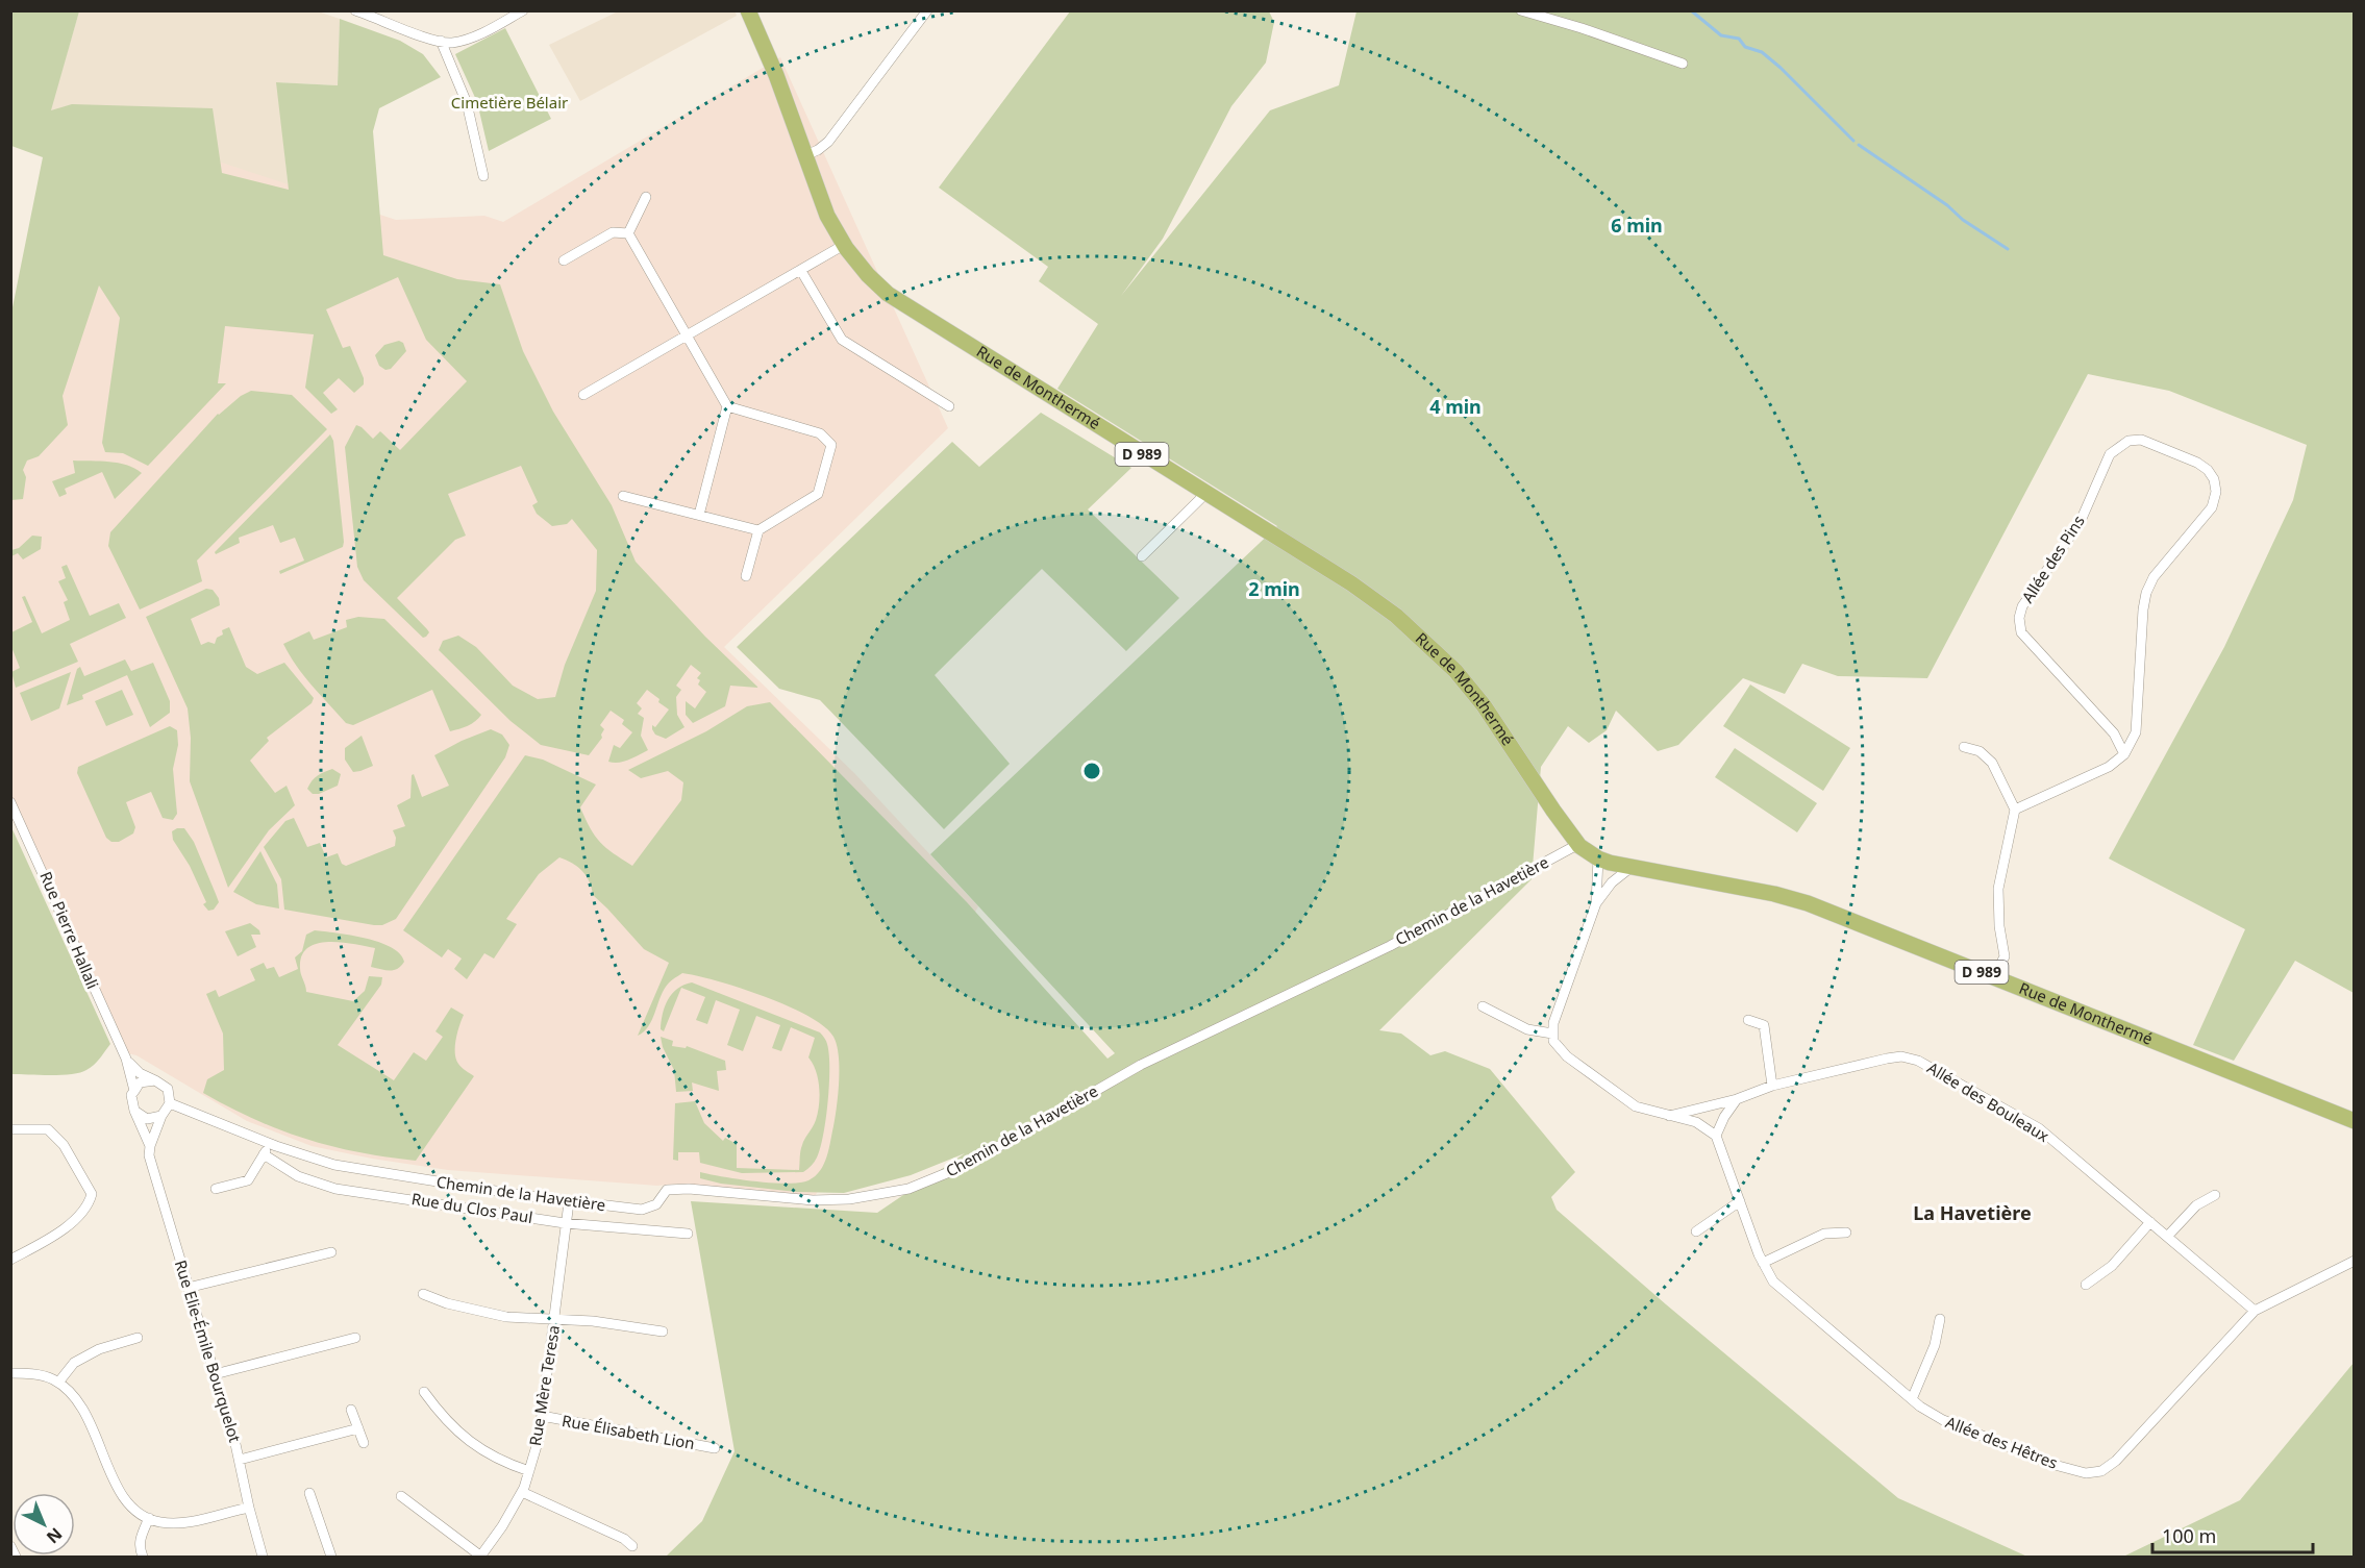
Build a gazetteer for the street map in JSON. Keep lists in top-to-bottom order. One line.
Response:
{"streets":{"main road":["Rue de Monthermé","D 989"],"street":["Allée des Pins","Chemin de la Havetière","Rue Pierre Hallali","Allée des Bouleaux","Rue du Clos Paul","Rue Elie-Émile Bourquelot","Rue Mère Teresa","Rue Élisabeth Lion","Allée des Hêtres"]},"crossings":[["Rue de Monthermé","Chemin de la Havetière"],["Chemin de la Havetière","Rue Pierre Hallali"],["Chemin de la Havetière","Rue Elie-Émile Bourquelot"],["Chemin de la Havetière","Rue Mère Teresa"],["Rue Pierre Hallali","Rue Elie-Émile Bourquelot"],["Allée des Bouleaux","Allée des Hêtres"],["Rue du Clos Paul","Rue Mère Teresa"],["Rue Mère Teresa","Rue Élisabeth Lion"]],"districts":["La Havetière"],"parks":["Cimetière Bélair"],"scale_bar":"100 m","north":"bottom right","rings":["6 min","4 min","2 min"]}
